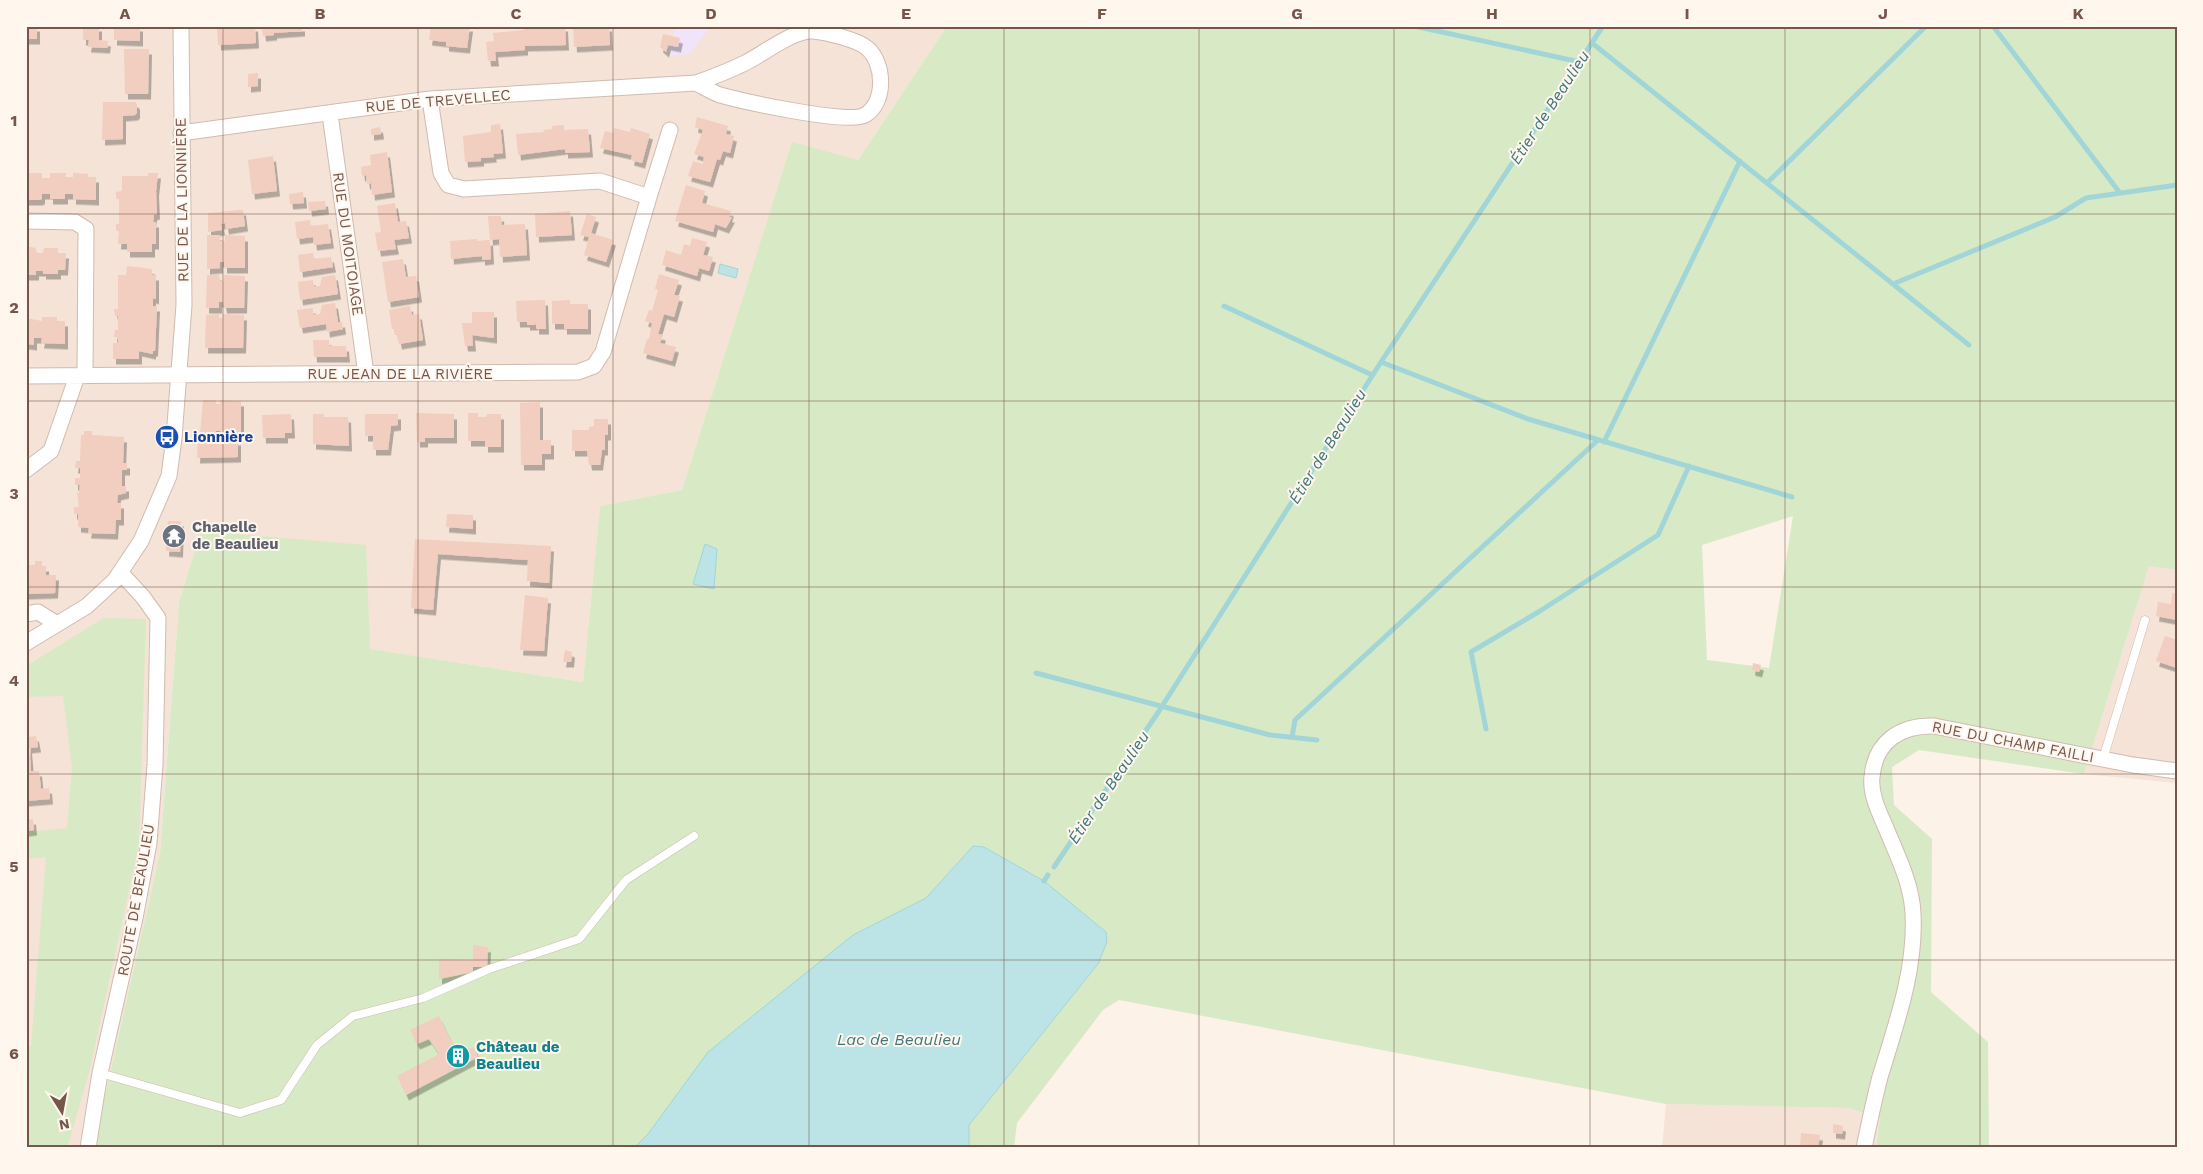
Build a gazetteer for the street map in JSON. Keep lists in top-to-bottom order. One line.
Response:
{"streets":{"street":["RUE DE TREVELLEC","RUE DE LA LIONNIÈRE","RUE DU MOITOIAGE","RUE JEAN DE LA RIVIÈRE","RUE DU CHAMP FAILLI","ROUTE DE BEAULIEU"]},"crossings":[["RUE DE TREVELLEC","RUE DE LA LIONNIÈRE"],["RUE DE TREVELLEC","RUE DU MOITOIAGE"],["RUE DE LA LIONNIÈRE","RUE JEAN DE LA RIVIÈRE"],["RUE DE LA LIONNIÈRE","ROUTE DE BEAULIEU"],["RUE DU MOITOIAGE","RUE JEAN DE LA RIVIÈRE"]],"water":["Étier de Beaulieu","Lac de Beaulieu"],"places":{"bus stop":["Lionnière"],"temple":["Chapelle de Beaulieu"],"building":["Château de Beaulieu"]},"north":"bottom","grid":{"columns":["A","B","C","D","E","F","G","H","I","J","K"],"rows":["1","2","3","4","5","6"]}}
